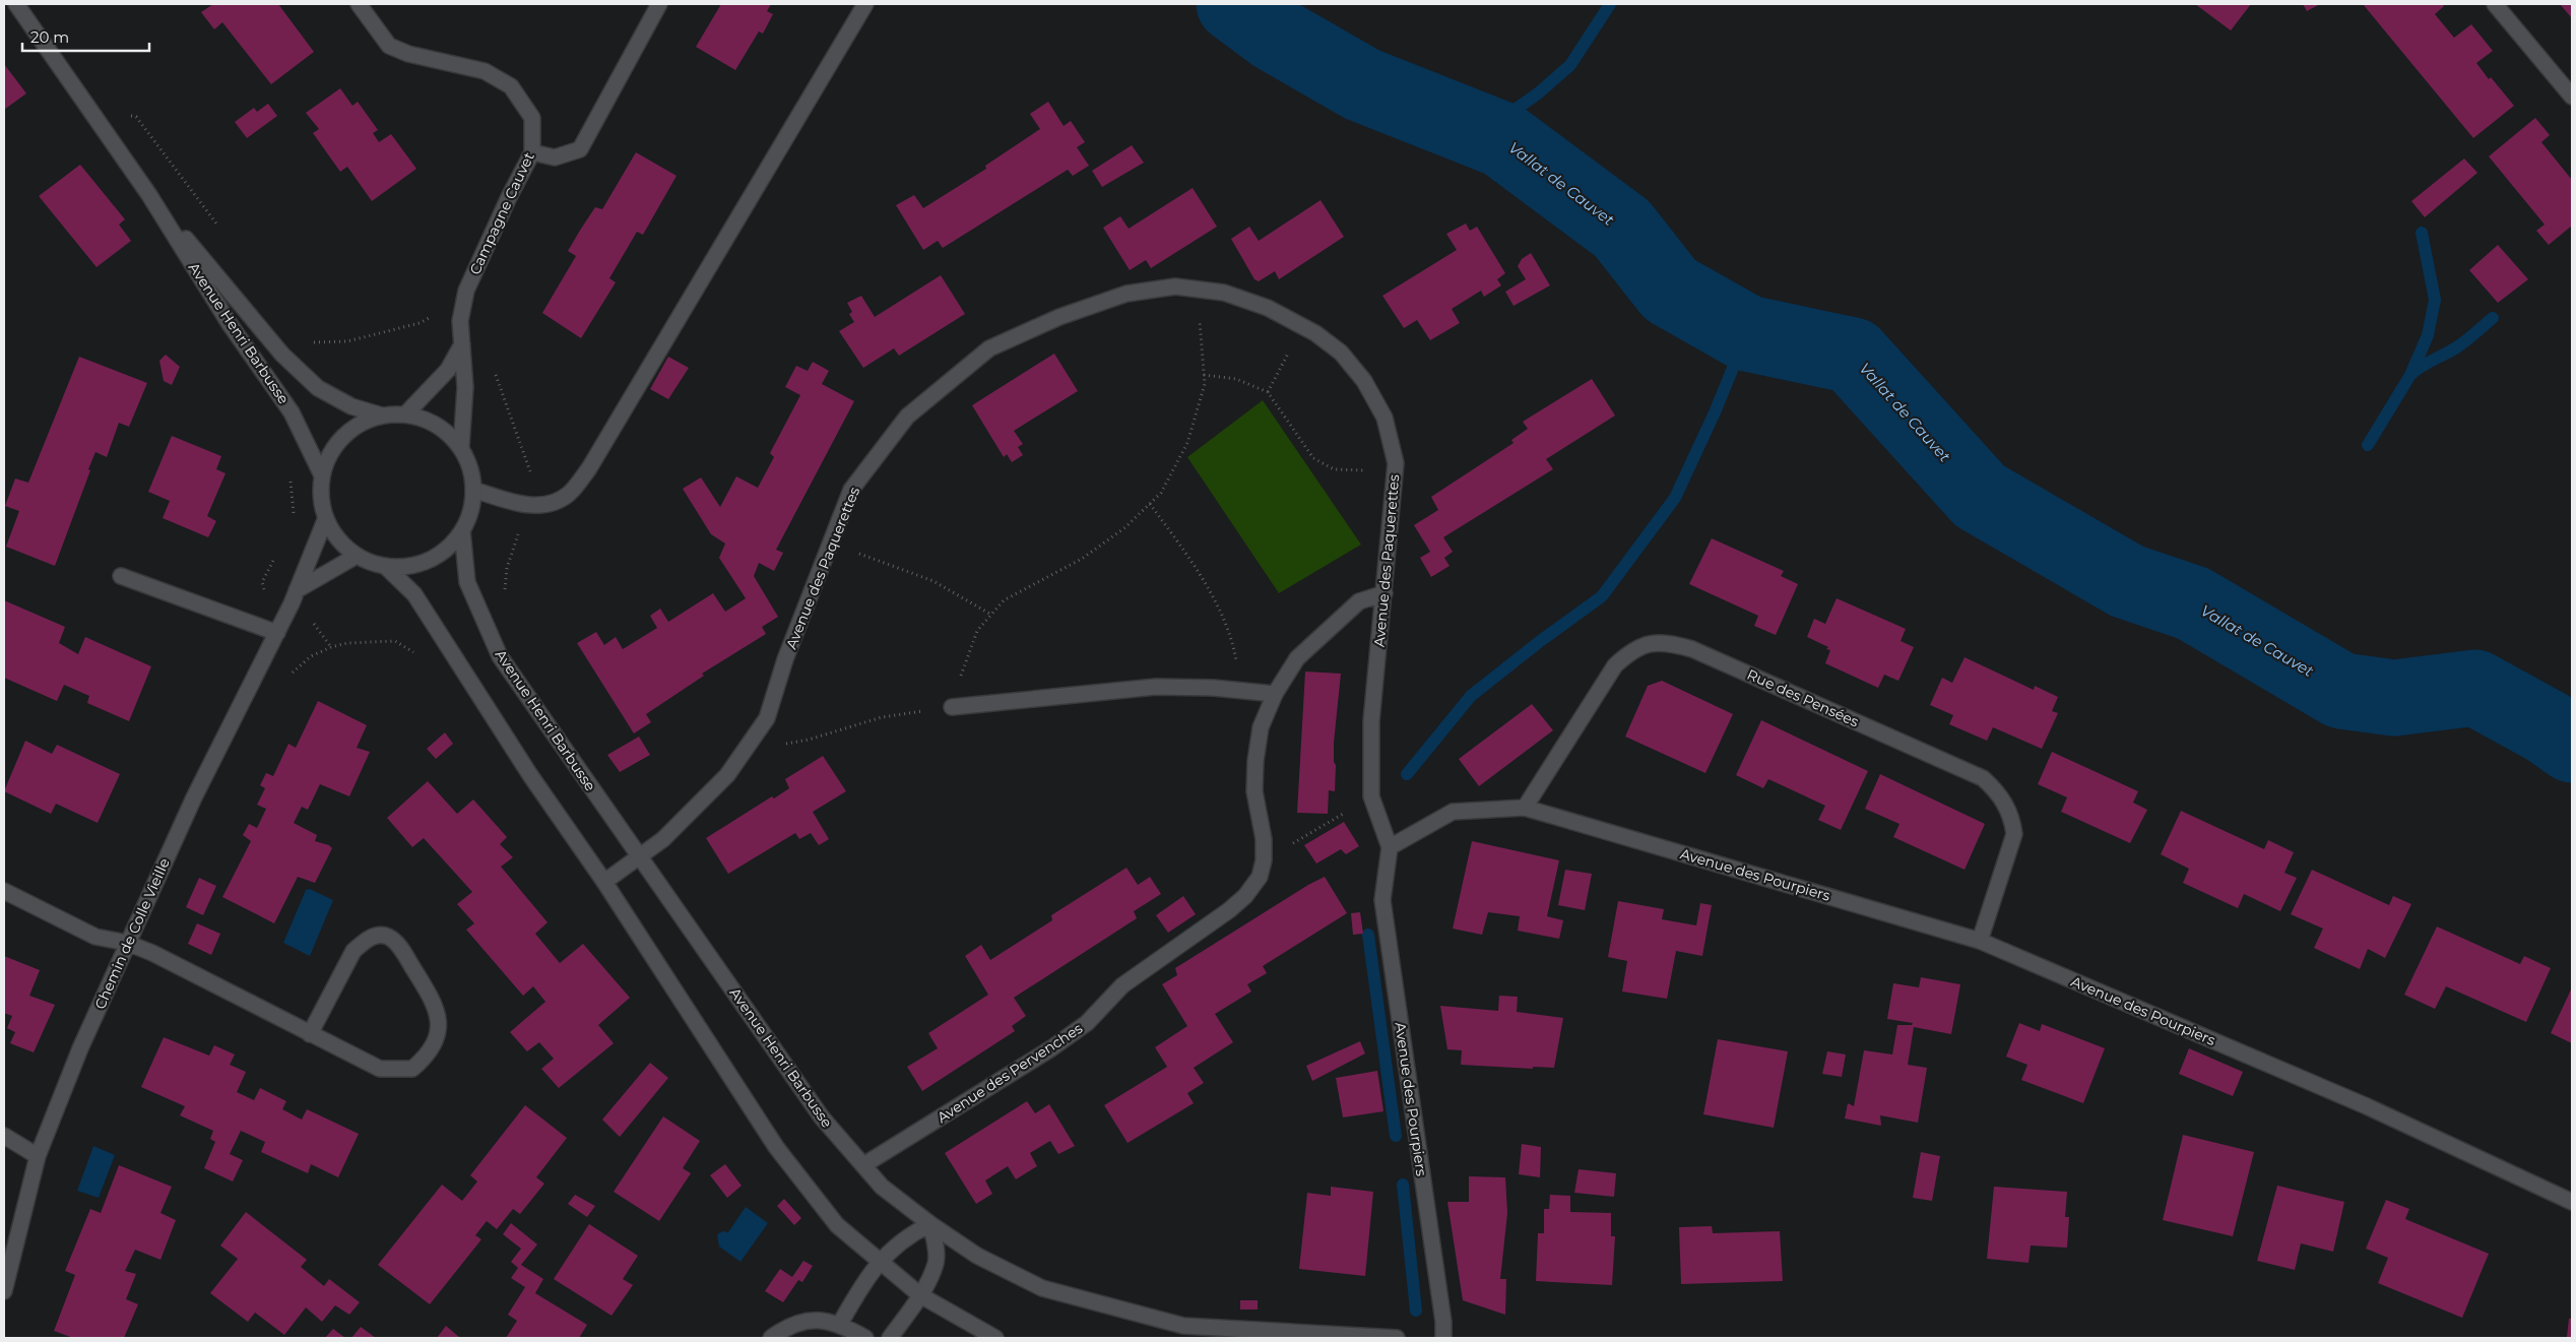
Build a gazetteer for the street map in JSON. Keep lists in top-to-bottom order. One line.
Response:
{"streets":{"street":["Campagne Cauvet","Avenue Henri Barbusse","Avenue des Paquerettes","Rue des Pensées","Avenue des Pourpiers","Chemin de Colle Vieille","Avenue des Pervenches"]},"crossings":[["Campagne Cauvet","Avenue Henri Barbusse"],["Campagne Cauvet","Chemin de Colle Vieille"],["Avenue Henri Barbusse","Avenue des Paquerettes"],["Avenue Henri Barbusse","Chemin de Colle Vieille"],["Avenue Henri Barbusse","Avenue des Pervenches"],["Avenue des Paquerettes","Avenue des Pourpiers"],["Avenue des Paquerettes","Avenue des Pervenches"],["Rue des Pensées","Avenue des Pourpiers"]],"water":["Vallat de Cauvet"],"scale_bar":"20 m"}
